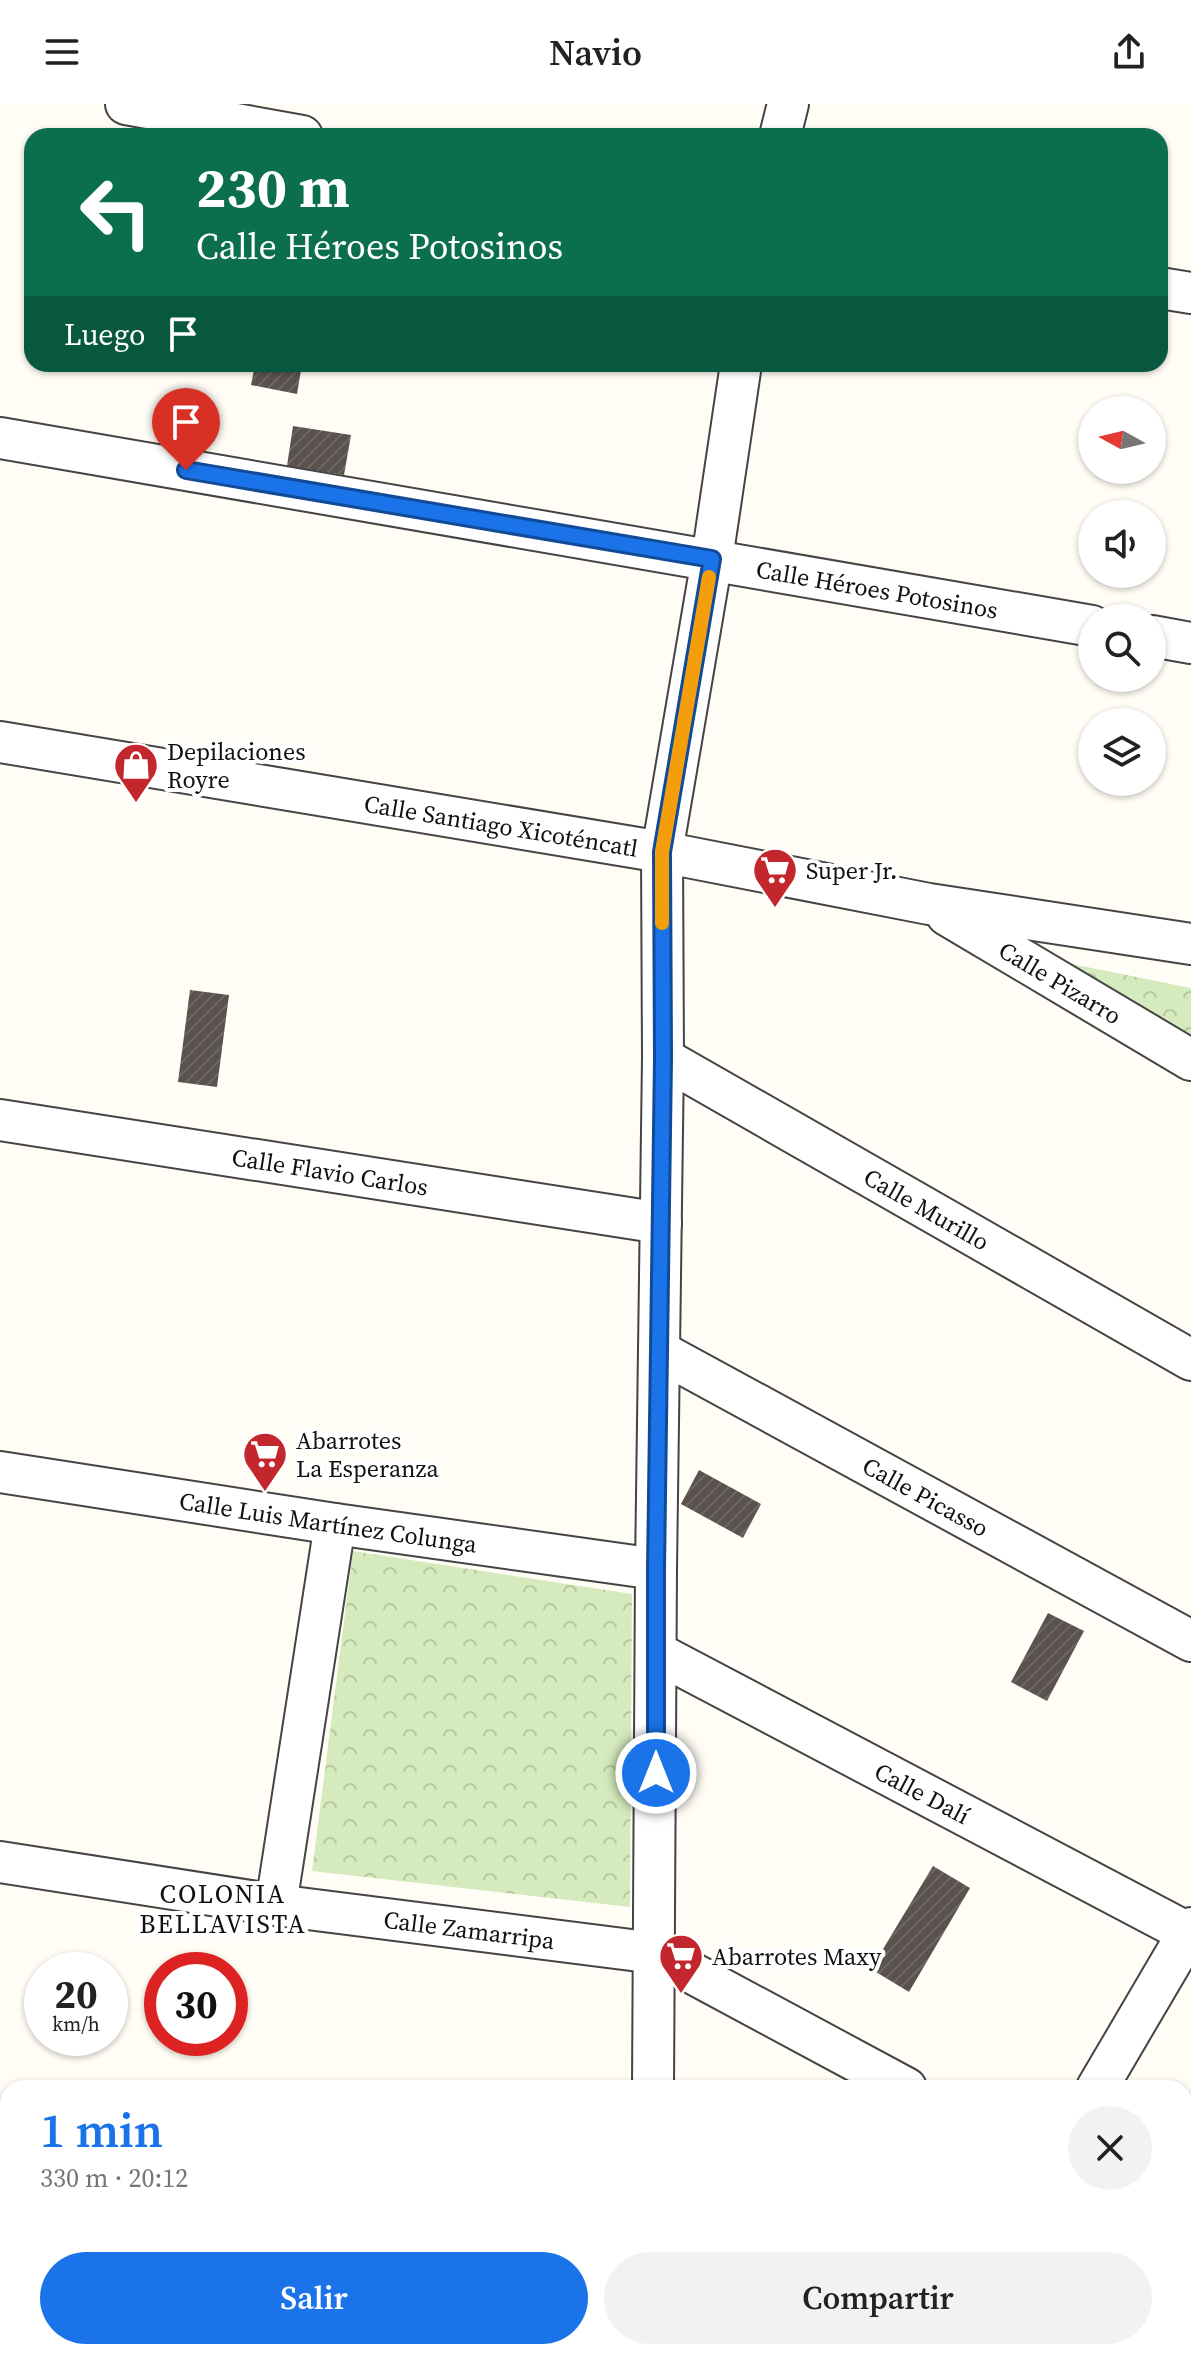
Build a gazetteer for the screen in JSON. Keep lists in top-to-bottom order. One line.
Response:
{"streets":{"street":["Calle Héroes Potosinos","Calle Santiago Xicoténcatl","Calle Pizarro","Calle Flavio Carlos","Calle Murillo","Calle Picasso","Calle Luis Martínez Colunga","Calle Dalí","Calle Zamarripa"]},"crossings":[["Calle Santiago Xicoténcatl","Calle Pizarro"]],"districts":["COLONIA BELLAVISTA"],"places":{"shop":["Depilaciones Royre"],"supermarket":["Super Jr.","Abarrotes La Esperanza","Abarrotes Maxy"]},"north":"left","page":{"header":"Navio","turn":["230 m","Calle Héroes Potosinos"],"then":"Luego","speed":"20 km/h","limit":"30","heading":["1 min","330 m · 20:12"],"buttons":["Salir","Compartir"]}}
